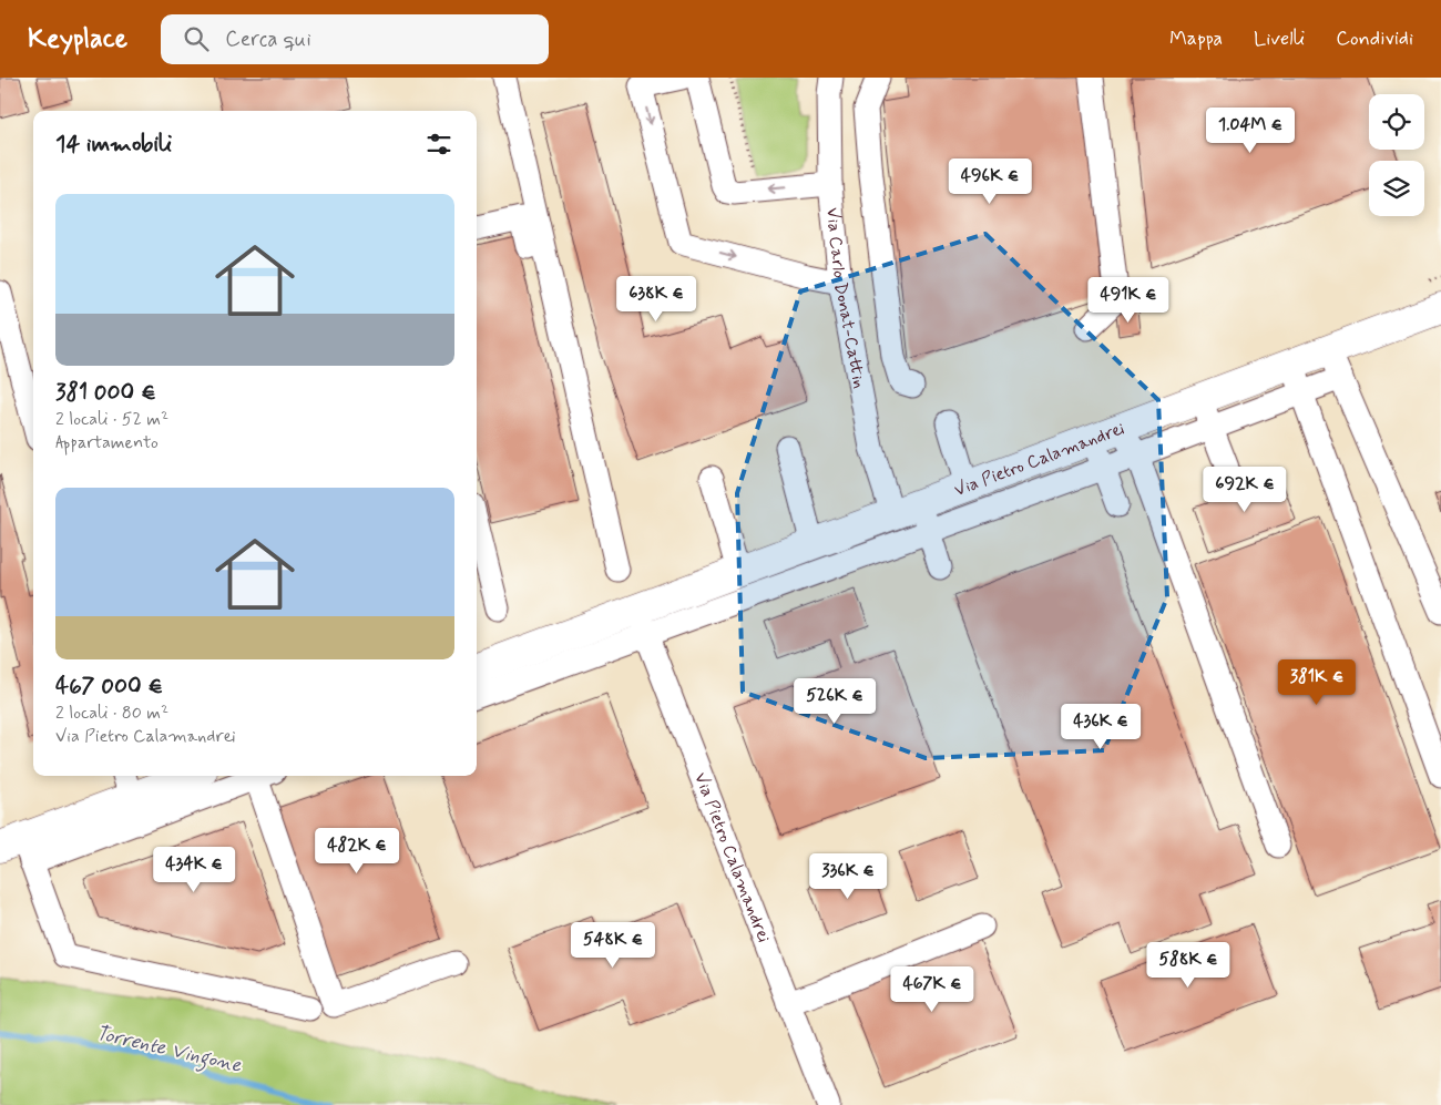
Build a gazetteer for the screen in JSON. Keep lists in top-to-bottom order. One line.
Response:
{"streets":{"main road":["Via Pietro Calamandrei"],"street":["Via Carlo Donat-Cattin"]},"crossings":[["Via Carlo Donat-Cattin","Via Pietro Calamandrei"]],"water":["Torrente Vingone"],"page":{"header":"Keyplace","search":"Cerca qui","nav":["Mappa","Livelli","Condividi"],"price":["1.04M €","496K €","638K €","491K €","692K €","381K €","526K €","436K €","482K €","434K €","336K €","548K €","588K €","467K €"],"heading":"14 immobili","list":[{"name":"381 000 €","note":"2 locali · 52 m² · Appartamento"},{"name":"467 000 €","note":"2 locali · 80 m² · Via Pietro Calamandrei"}]}}
